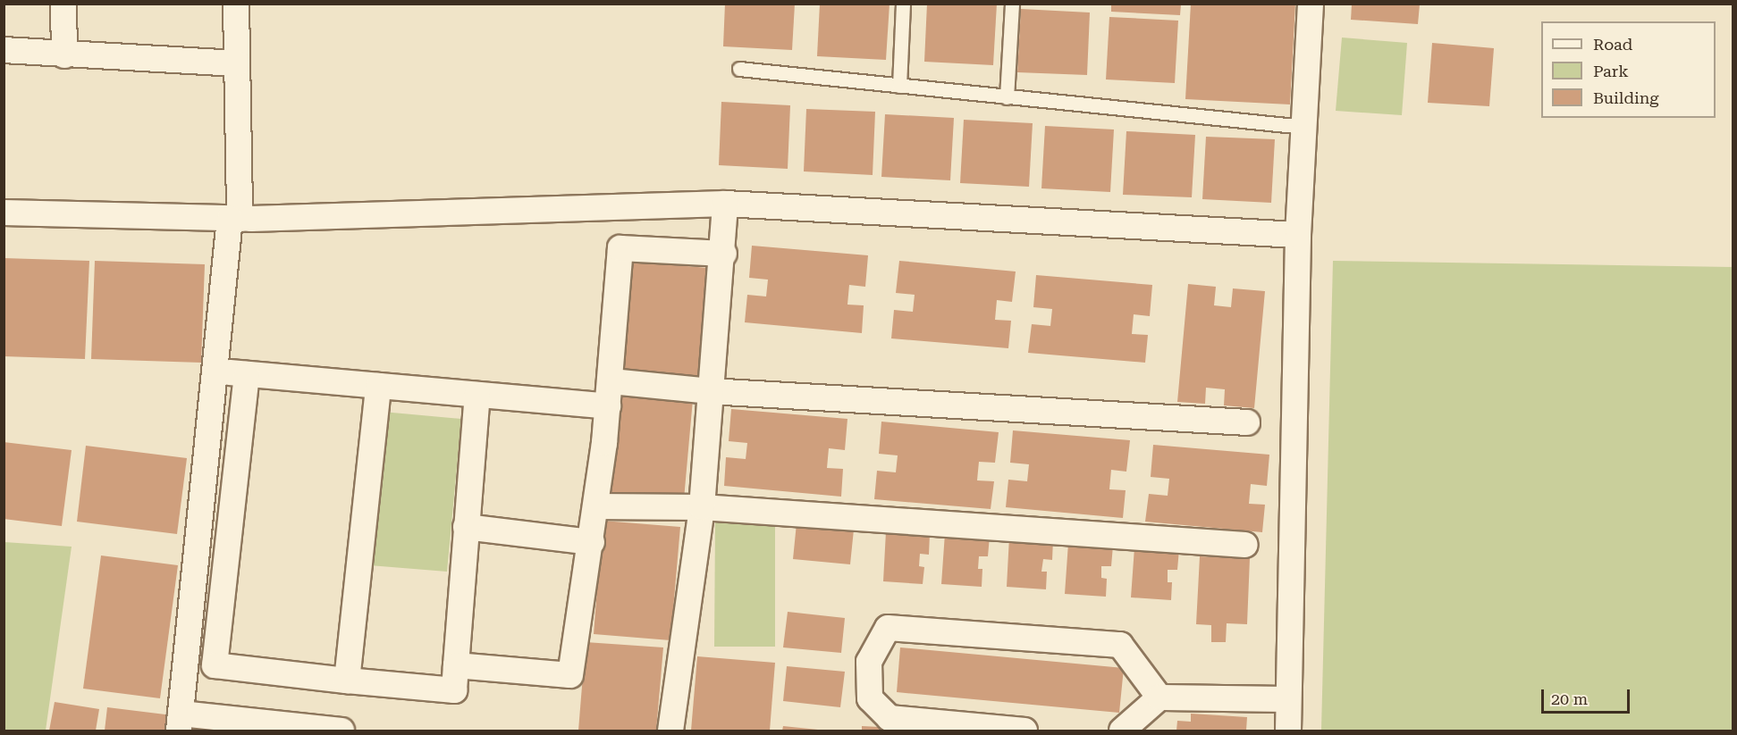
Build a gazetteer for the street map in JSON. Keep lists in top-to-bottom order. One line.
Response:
{"legend":["Road","Park","Building"],"scale_bar":"20 m"}
